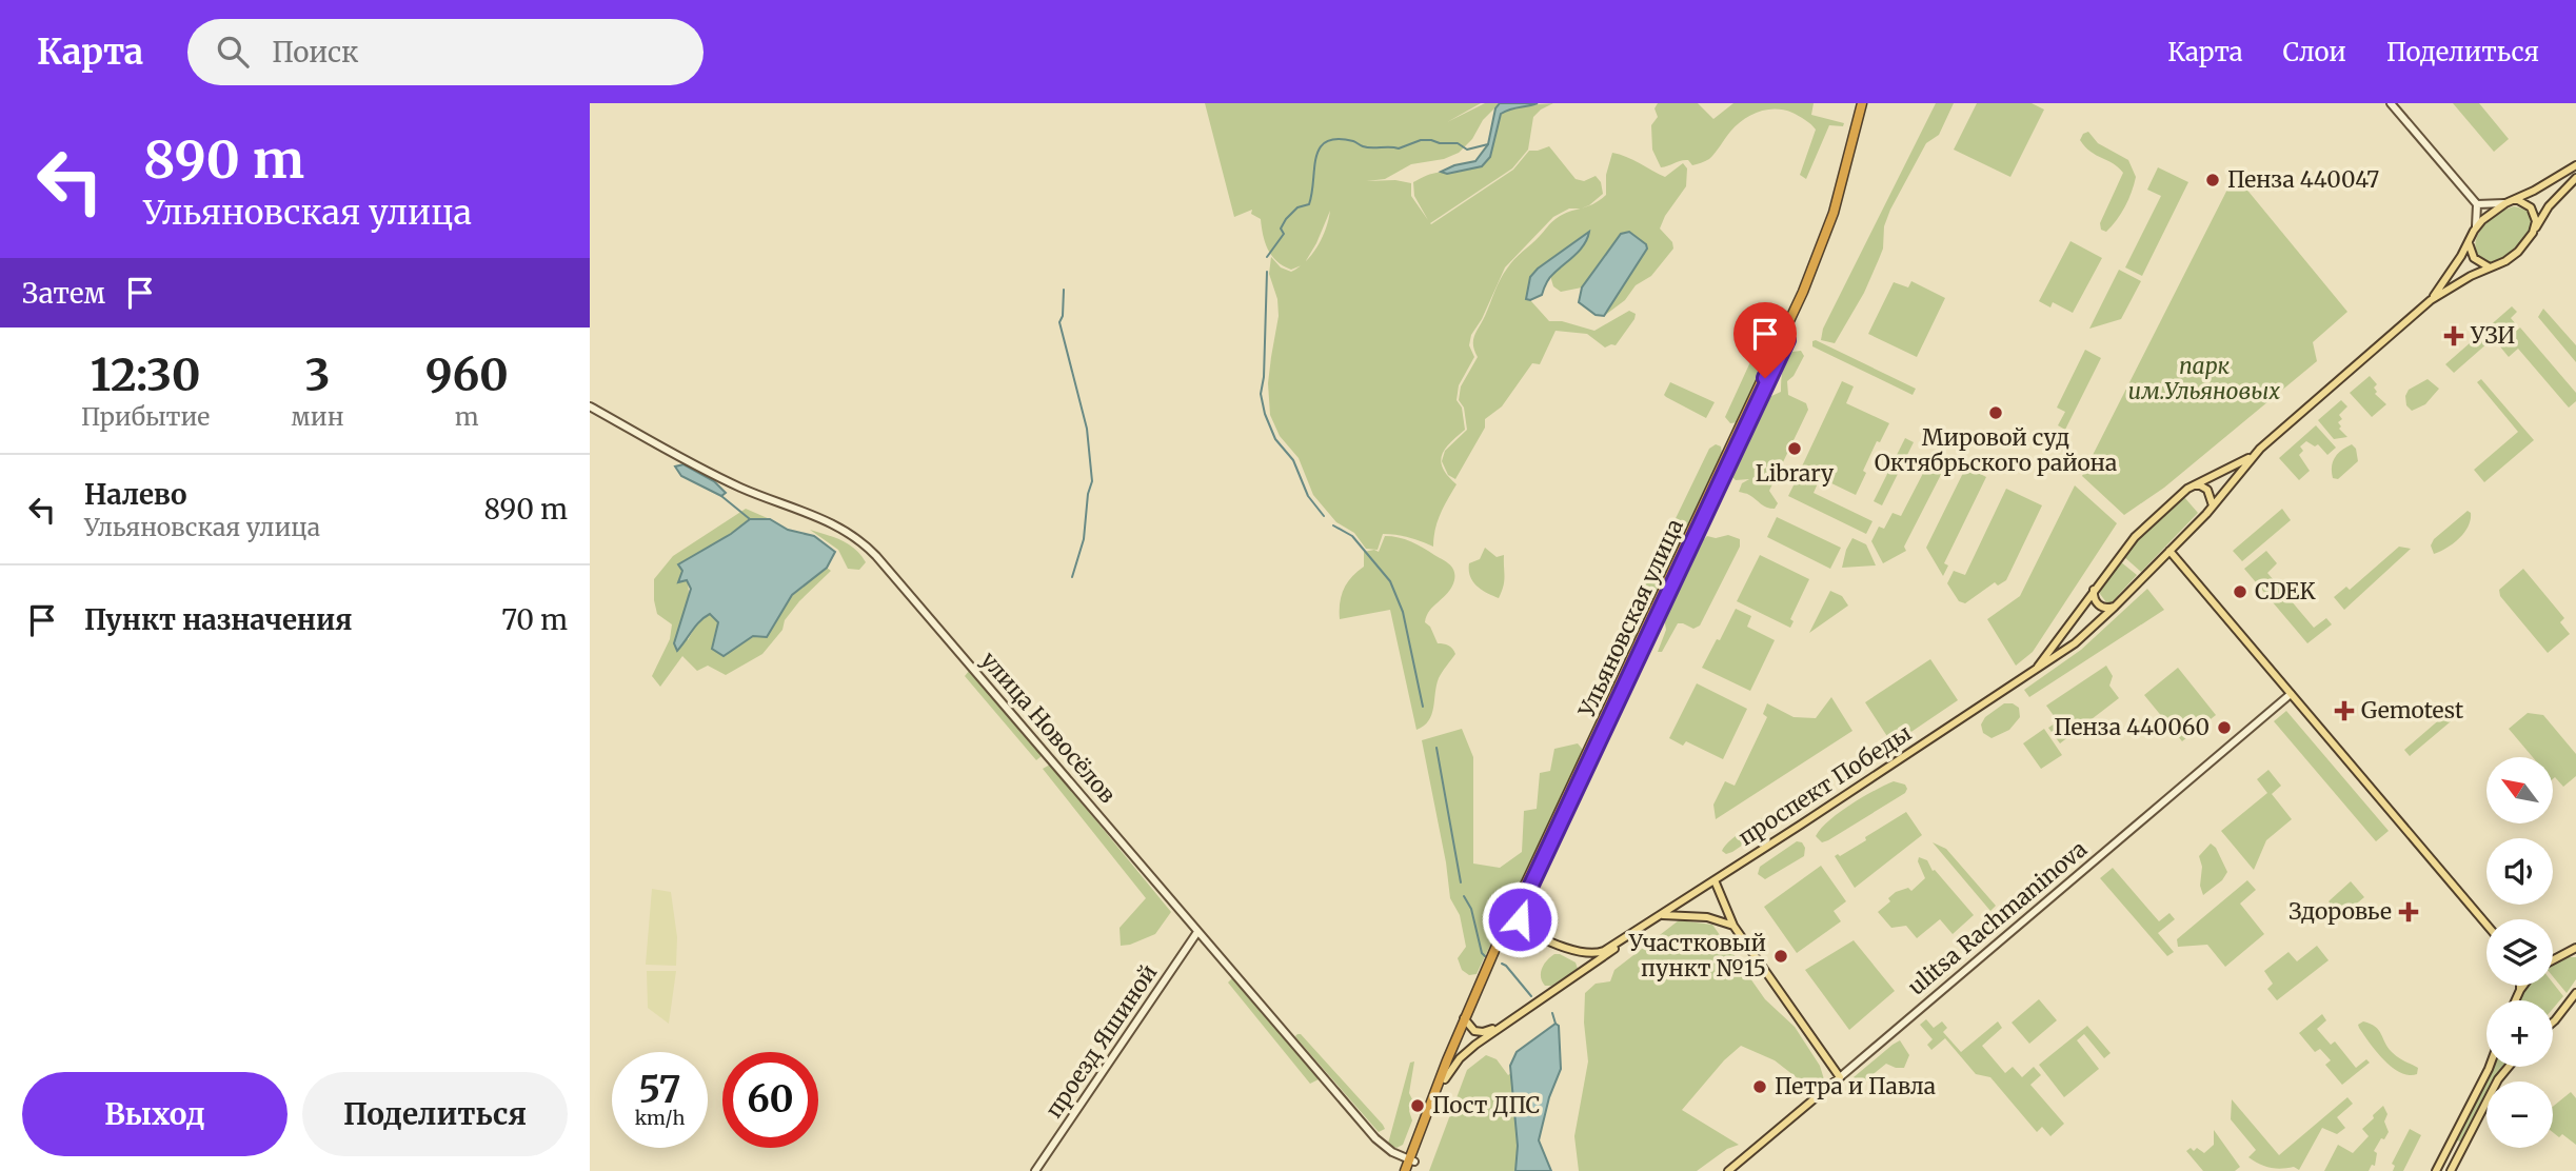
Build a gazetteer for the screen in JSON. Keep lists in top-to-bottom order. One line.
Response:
{"streets":{"highway":["Ульяновская улица"],"main road":["проспект Победы","ulitsa Rachmaninova"],"street":["улица Новосёлов","проезд Яшиной"]},"crossings":[["Ульяновская улица","проспект Победы"],["улица Новосёлов","проезд Яшиной"]],"parks":["парк им.Ульяновых"],"places":{"other":["Пенза 440047","Мировой суд Октябрьского района","Library","CDEK","Пенза 440060","Участковый пункт №15","Петра и Павла","Пост ДПС"],"health":["УЗИ","Gemotest","Здоровье"]},"north":"top left","page":{"header":"Карта","search":"Поиск","nav":["Карта","Слои","Поделиться"],"turn":["890 m","Ульяновская улица"],"then":"Затем","eta":["12:30","Прибытие","3","мин","960","m"],"list":[{"name":"Налево","note":"Ульяновская улица","value":"890 m"},{"name":"Пункт назначения","value":"70 m"}],"map_buttons":["+","−"],"speed":"57 km/h","limit":"60","buttons":["Выход","Поделиться"]}}
